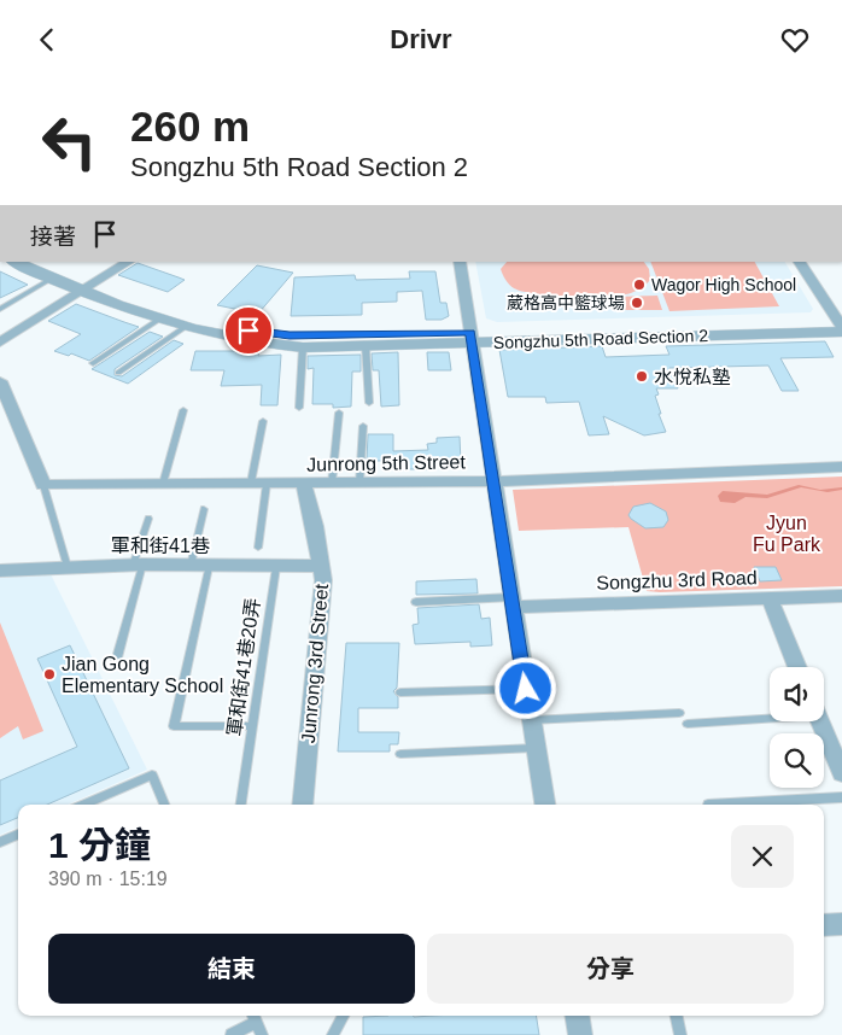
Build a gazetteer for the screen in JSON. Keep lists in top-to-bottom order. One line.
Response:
{"streets":{"street":["Songzhu 5th Road Section 2","Junrong 5th Street","軍和街41巷","Songzhu 3rd Road","Junrong 3rd Street"],"lane":["軍和街41巷20弄"]},"crossings":[["Junrong 5th Street","Junrong 3rd Street"],["軍和街41巷","Junrong 3rd Street"],["軍和街41巷","軍和街41巷20弄"]],"parks":["Jyun Fu Park"],"places":["Wagor High School","葳格高中籃球場","水悅私塾","Jian Gong Elementary School"],"page":{"header":"Drivr","turn":["260 m","Songzhu 5th Road Section 2"],"then":"接著","heading":["1 分鐘","390 m · 15:19"],"buttons":["結束","分享"]}}
